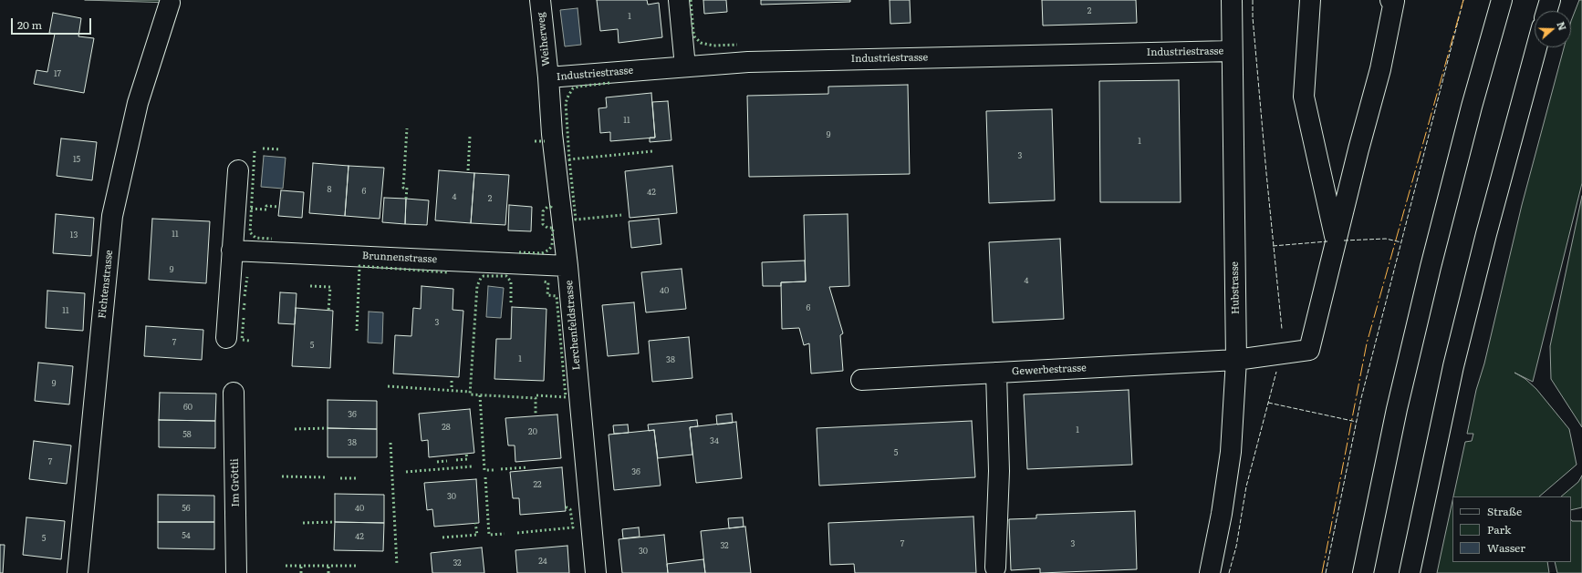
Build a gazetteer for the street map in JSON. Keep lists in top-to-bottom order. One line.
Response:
{"streets":{"main road":["Weiherweg","Industriestrasse","Brunnenstrasse","Fichtenstrasse","Hubstrasse","Lerchenfeldstrasse","Gewerbestrasse","Im Gröttli"]},"crossings":[["Weiherweg","Industriestrasse"],["Weiherweg","Lerchenfeldstrasse"],["Industriestrasse","Hubstrasse"],["Industriestrasse","Lerchenfeldstrasse"],["Brunnenstrasse","Lerchenfeldstrasse"],["Hubstrasse","Gewerbestrasse"]],"house_numbers":["2","1","17","11","9","1","3","15","8","6","42","4","2","11","13","9","4","40","6","11","3","7","5","1","38","9","60","36","28","1","20","58","34","38","5","7","36","22","30","56","40","54","42","5","7","3","32","30","24","32"],"legend":["Straße","Park","Wasser"],"scale_bar":"20 m","north":"right"}
